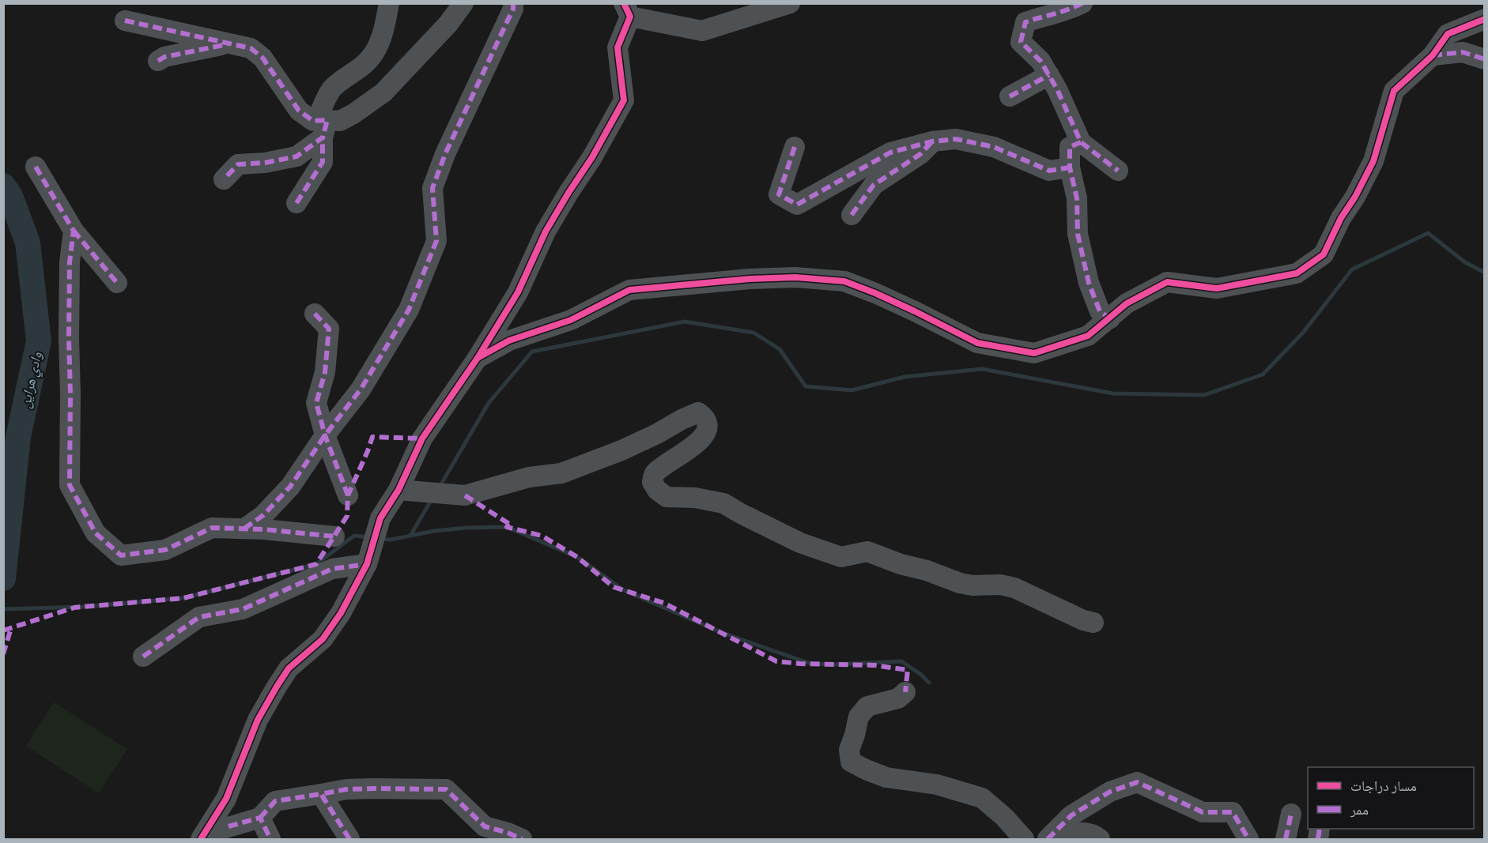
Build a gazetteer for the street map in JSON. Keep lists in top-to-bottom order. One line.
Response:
{"water":["وادي هراين"],"legend":["مسار دراجات","ممر"]}
